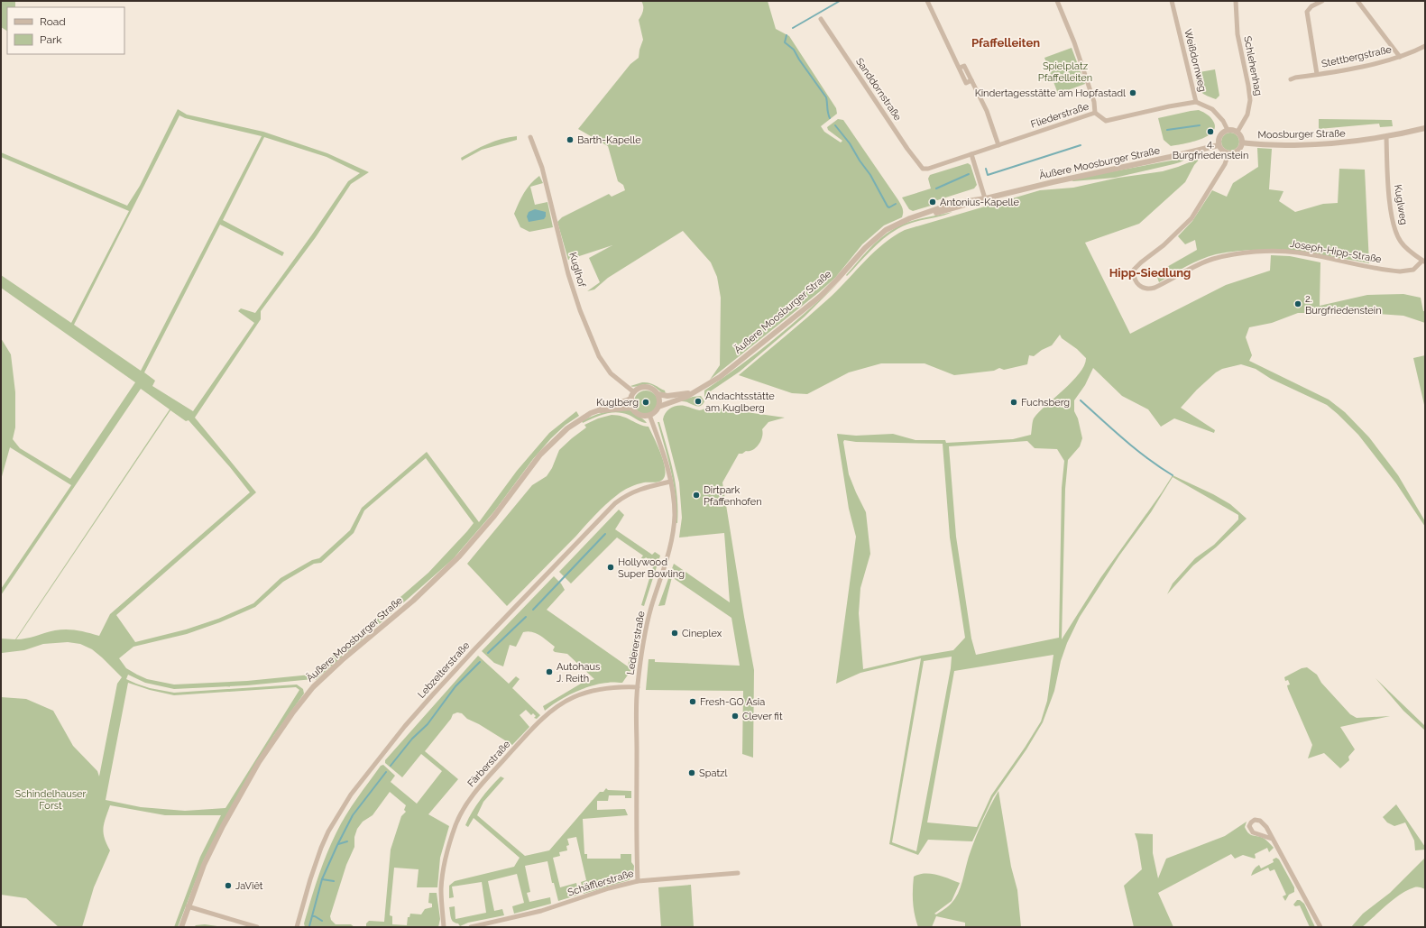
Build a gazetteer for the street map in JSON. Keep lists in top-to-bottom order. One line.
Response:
{"streets":{"street":["Stettbergstraße","Weißdornweg","Schlehenhag","Sanddornstraße","Fliederstraße","Moosburger Straße","Äußere Moosburger Straße","Kuglweg","Joseph-Hipp-Straße","Kuglhof","Ledererstraße","Lebzelterstraße","Färberstraße","Schäfflerstraße"]},"crossings":[["Weißdornweg","Schlehenhag"],["Weißdornweg","Fliederstraße"],["Weißdornweg","Moosburger Straße"],["Weißdornweg","Äußere Moosburger Straße"],["Weißdornweg","Joseph-Hipp-Straße"],["Schlehenhag","Moosburger Straße"],["Schlehenhag","Äußere Moosburger Straße"],["Schlehenhag","Joseph-Hipp-Straße"],["Sanddornstraße","Fliederstraße"],["Moosburger Straße","Äußere Moosburger Straße"],["Moosburger Straße","Kuglweg"],["Moosburger Straße","Joseph-Hipp-Straße"],["Äußere Moosburger Straße","Joseph-Hipp-Straße"],["Äußere Moosburger Straße","Kuglhof"],["Äußere Moosburger Straße","Ledererstraße"],["Kuglweg","Joseph-Hipp-Straße"],["Kuglhof","Ledererstraße"],["Ledererstraße","Lebzelterstraße"],["Ledererstraße","Färberstraße"],["Ledererstraße","Schäfflerstraße"]],"districts":["Pfaffelleiten","Hipp-Siedlung"],"parks":["Spielplatz Pfaffelleiten","Schindelhauser Forst"],"places":["Kindertagesstätte am Hopfastadl","4. Burgfriedenstein","Barth-Kapelle","Antonius-Kapelle","2. Burgfriedenstein","Andachtsstätte am Kuglberg","Kuglberg","Fuchsberg","Dirtpark Pfaffenhofen","Hollywood Super Bowling","Cineplex","Autohaus J. Reith","Fresh-GO Asia","Clever fit","Spatzl","JaViêt"],"legend":["Road","Park"]}
